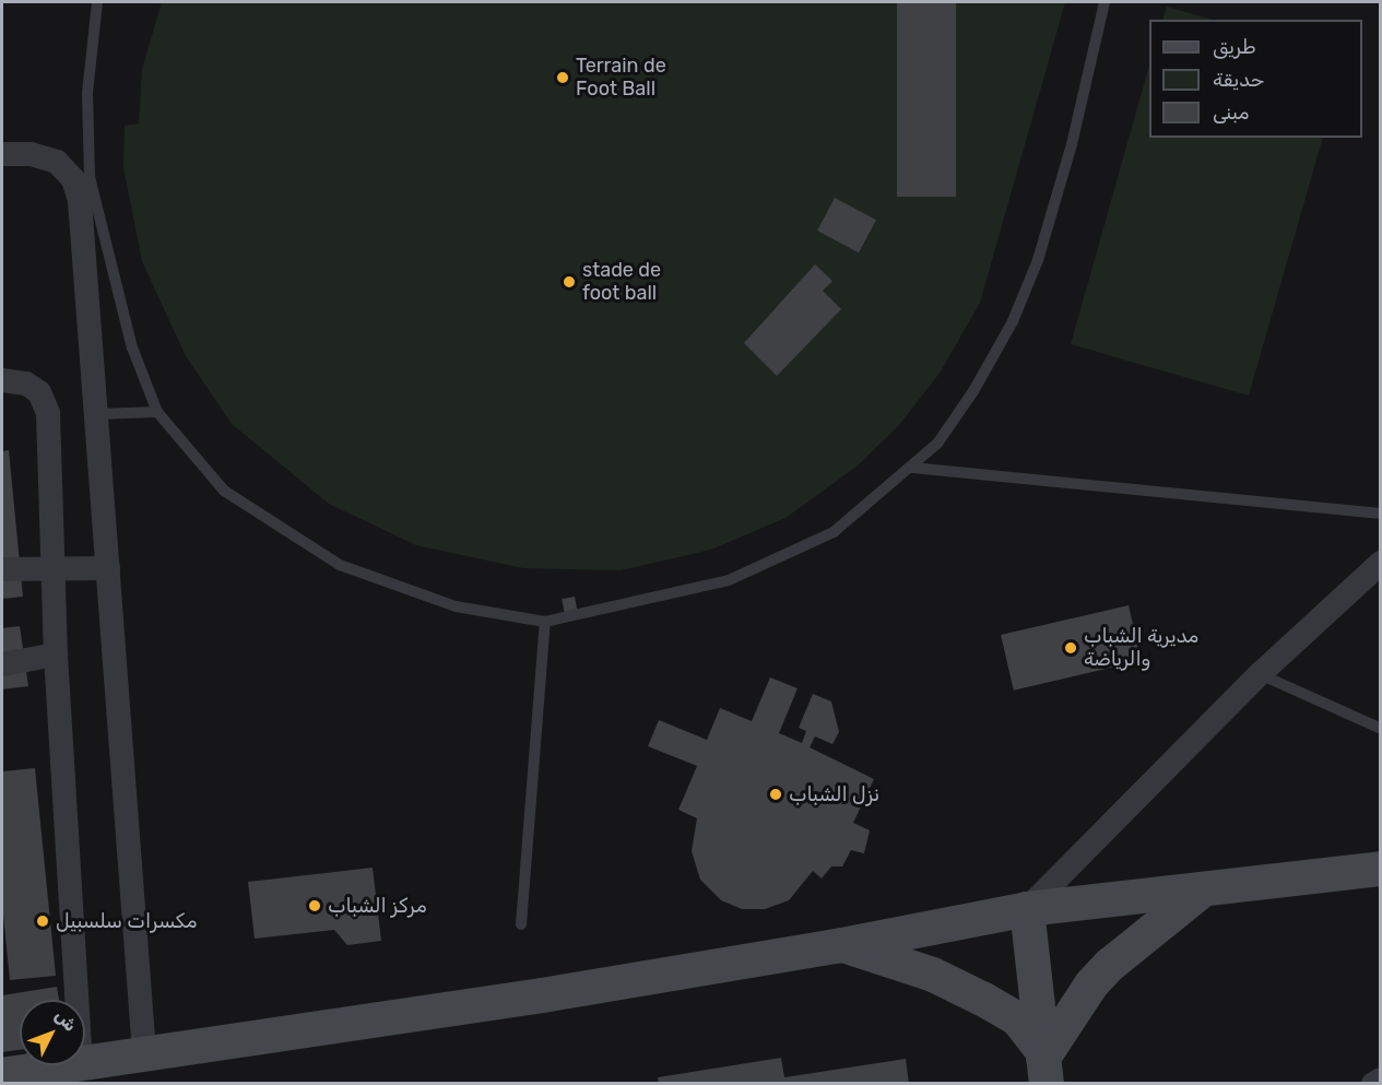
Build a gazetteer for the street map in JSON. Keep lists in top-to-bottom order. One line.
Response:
{"places":["Terrain de Foot Ball","stade de foot ball","مديرية الشباب والرياضة","نزل الشباب","مركز الشباب","مكسرات سلسبيل"],"legend":["طريق","حديقة","مبنى"],"north":"top right"}
